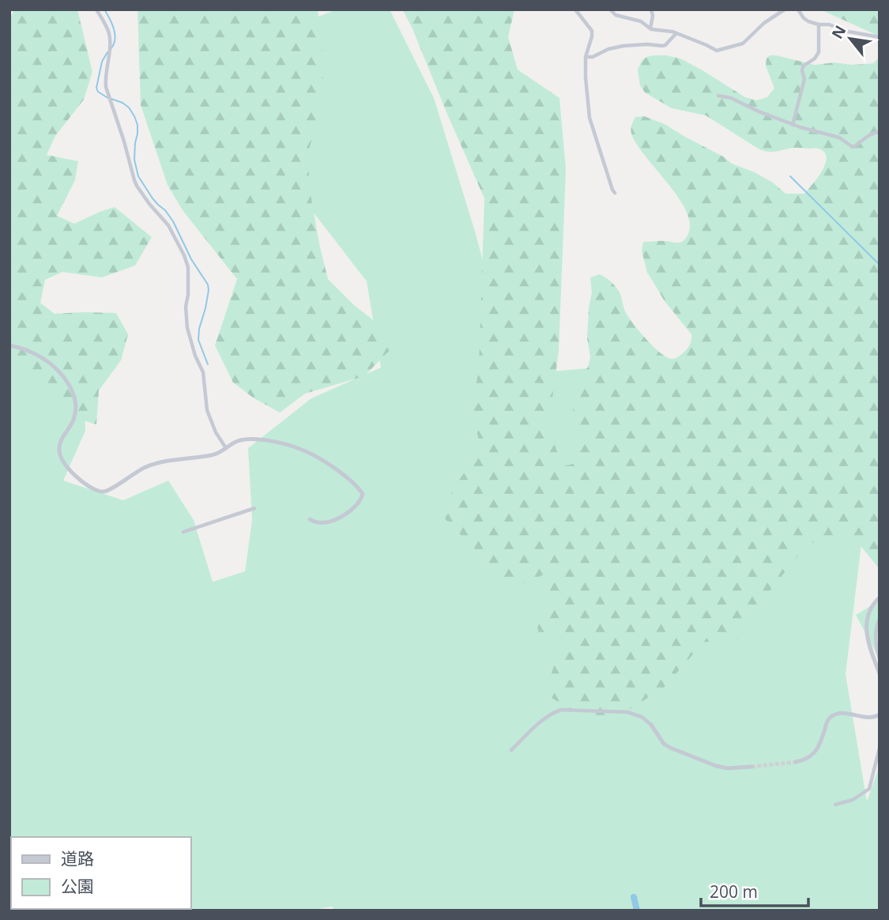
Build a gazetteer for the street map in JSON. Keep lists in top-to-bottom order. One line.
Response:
{"legend":["道路","公園"],"scale_bar":"200 m","north":"top left"}
